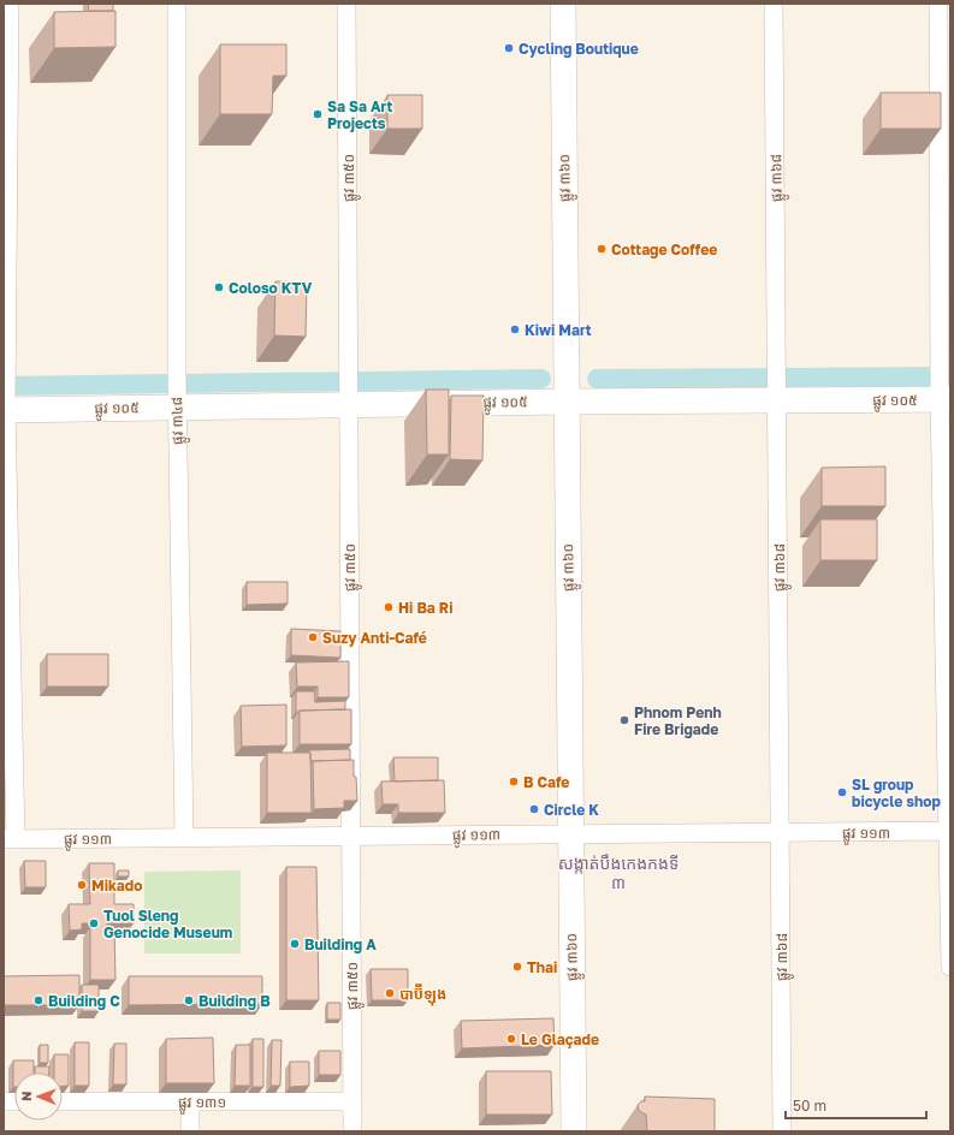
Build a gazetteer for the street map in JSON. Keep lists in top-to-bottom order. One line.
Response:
{"streets":{"street":["ផ្លូវ ៣៥០","ផ្លូវ ៣៦០","ផ្លូវ ៣៦៨","ផ្លូវ ១០៥","ផ្លូវ ៣៤៨","ផ្លូវ ១១៣","ផ្លូវ ១៣១"]},"crossings":[["ផ្លូវ ៣៥០","ផ្លូវ ១០៥"],["ផ្លូវ ៣៥០","ផ្លូវ ១១៣"],["ផ្លូវ ៣៥០","ផ្លូវ ១៣១"],["ផ្លូវ ៣៦០","ផ្លូវ ១០៥"],["ផ្លូវ ៣៦០","ផ្លូវ ១១៣"],["ផ្លូវ ៣៦៨","ផ្លូវ ១០៥"],["ផ្លូវ ៣៦៨","ផ្លូវ ១១៣"],["ផ្លូវ ១០៥","ផ្លូវ ៣៤៨"],["ផ្លូវ ៣៤៨","ផ្លូវ ១១៣"]],"districts":["សង្កាត់បឹងកេងកងទី ៣"],"places":["Cycling Boutique","Sa Sa Art Projects","Cottage Coffee","Coloso KTV","Kiwi Mart","Hi Ba Ri","Suzy Anti-Café","Phnom Penh Fire Brigade","B Cafe","SL group bicycle shop","Circle K","Mikado","Tuol Sleng Genocide Museum","Building A","Thai","បាប៊ីឡុង","Building C","Building B","Le Glaçade"],"scale_bar":"50 m","north":"left"}
